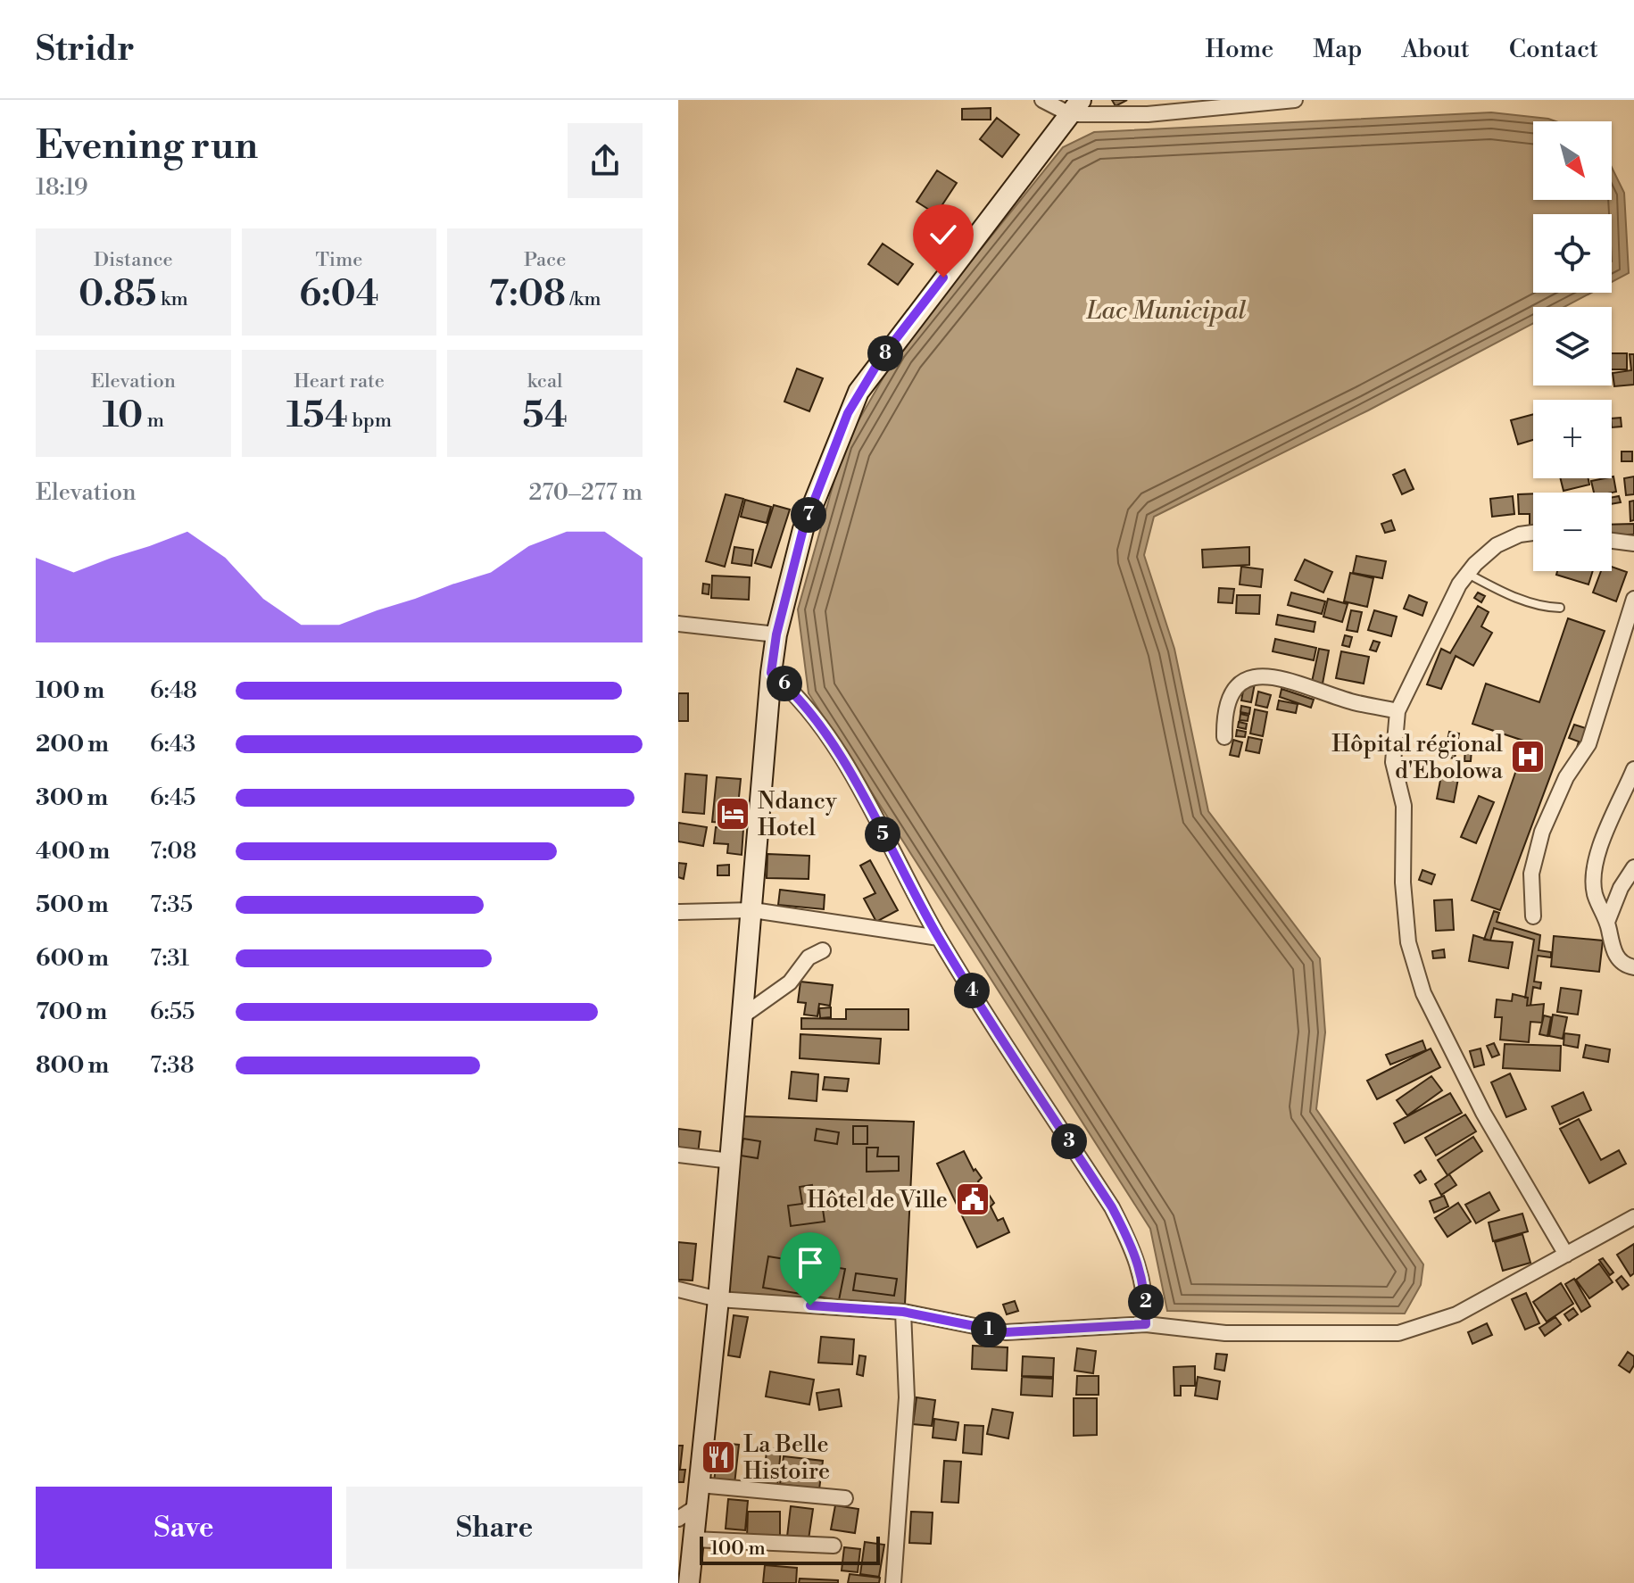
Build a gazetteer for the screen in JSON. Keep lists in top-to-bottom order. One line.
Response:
{"water":["Lac Municipal"],"places":{"hospital":["Hôpital régional d'Ebolowa"],"hotel":["Ndancy Hotel"],"public building":["Hôtel de Ville"],"restaurant":["La Belle Histoire"]},"scale_bar":"100 m","north":"bottom right","page":{"header":"Stridr","nav":["Home","Map","About","Contact"],"heading":["Evening run","18:19"],"map_buttons":["+","−"],"stats":[["Distance","0.85 km"],["Time","6:04"],["Pace","7:08 /km"],["Elevation","10 m"],["Heart rate","154 bpm"],["kcal","54"]],"pins":["8","7","6","5","4","3","2","1"],"chart":["Elevation","270–277 m"],"list":[{"name":"100 m","note":"6:48"},{"name":"200 m","note":"6:43"},{"name":"300 m","note":"6:45"},{"name":"400 m","note":"7:08"},{"name":"500 m","note":"7:35"},{"name":"600 m","note":"7:31"},{"name":"700 m","note":"6:55"},{"name":"800 m","note":"7:38"}],"buttons":["Save","Share"],"scale":"100 m"}}
